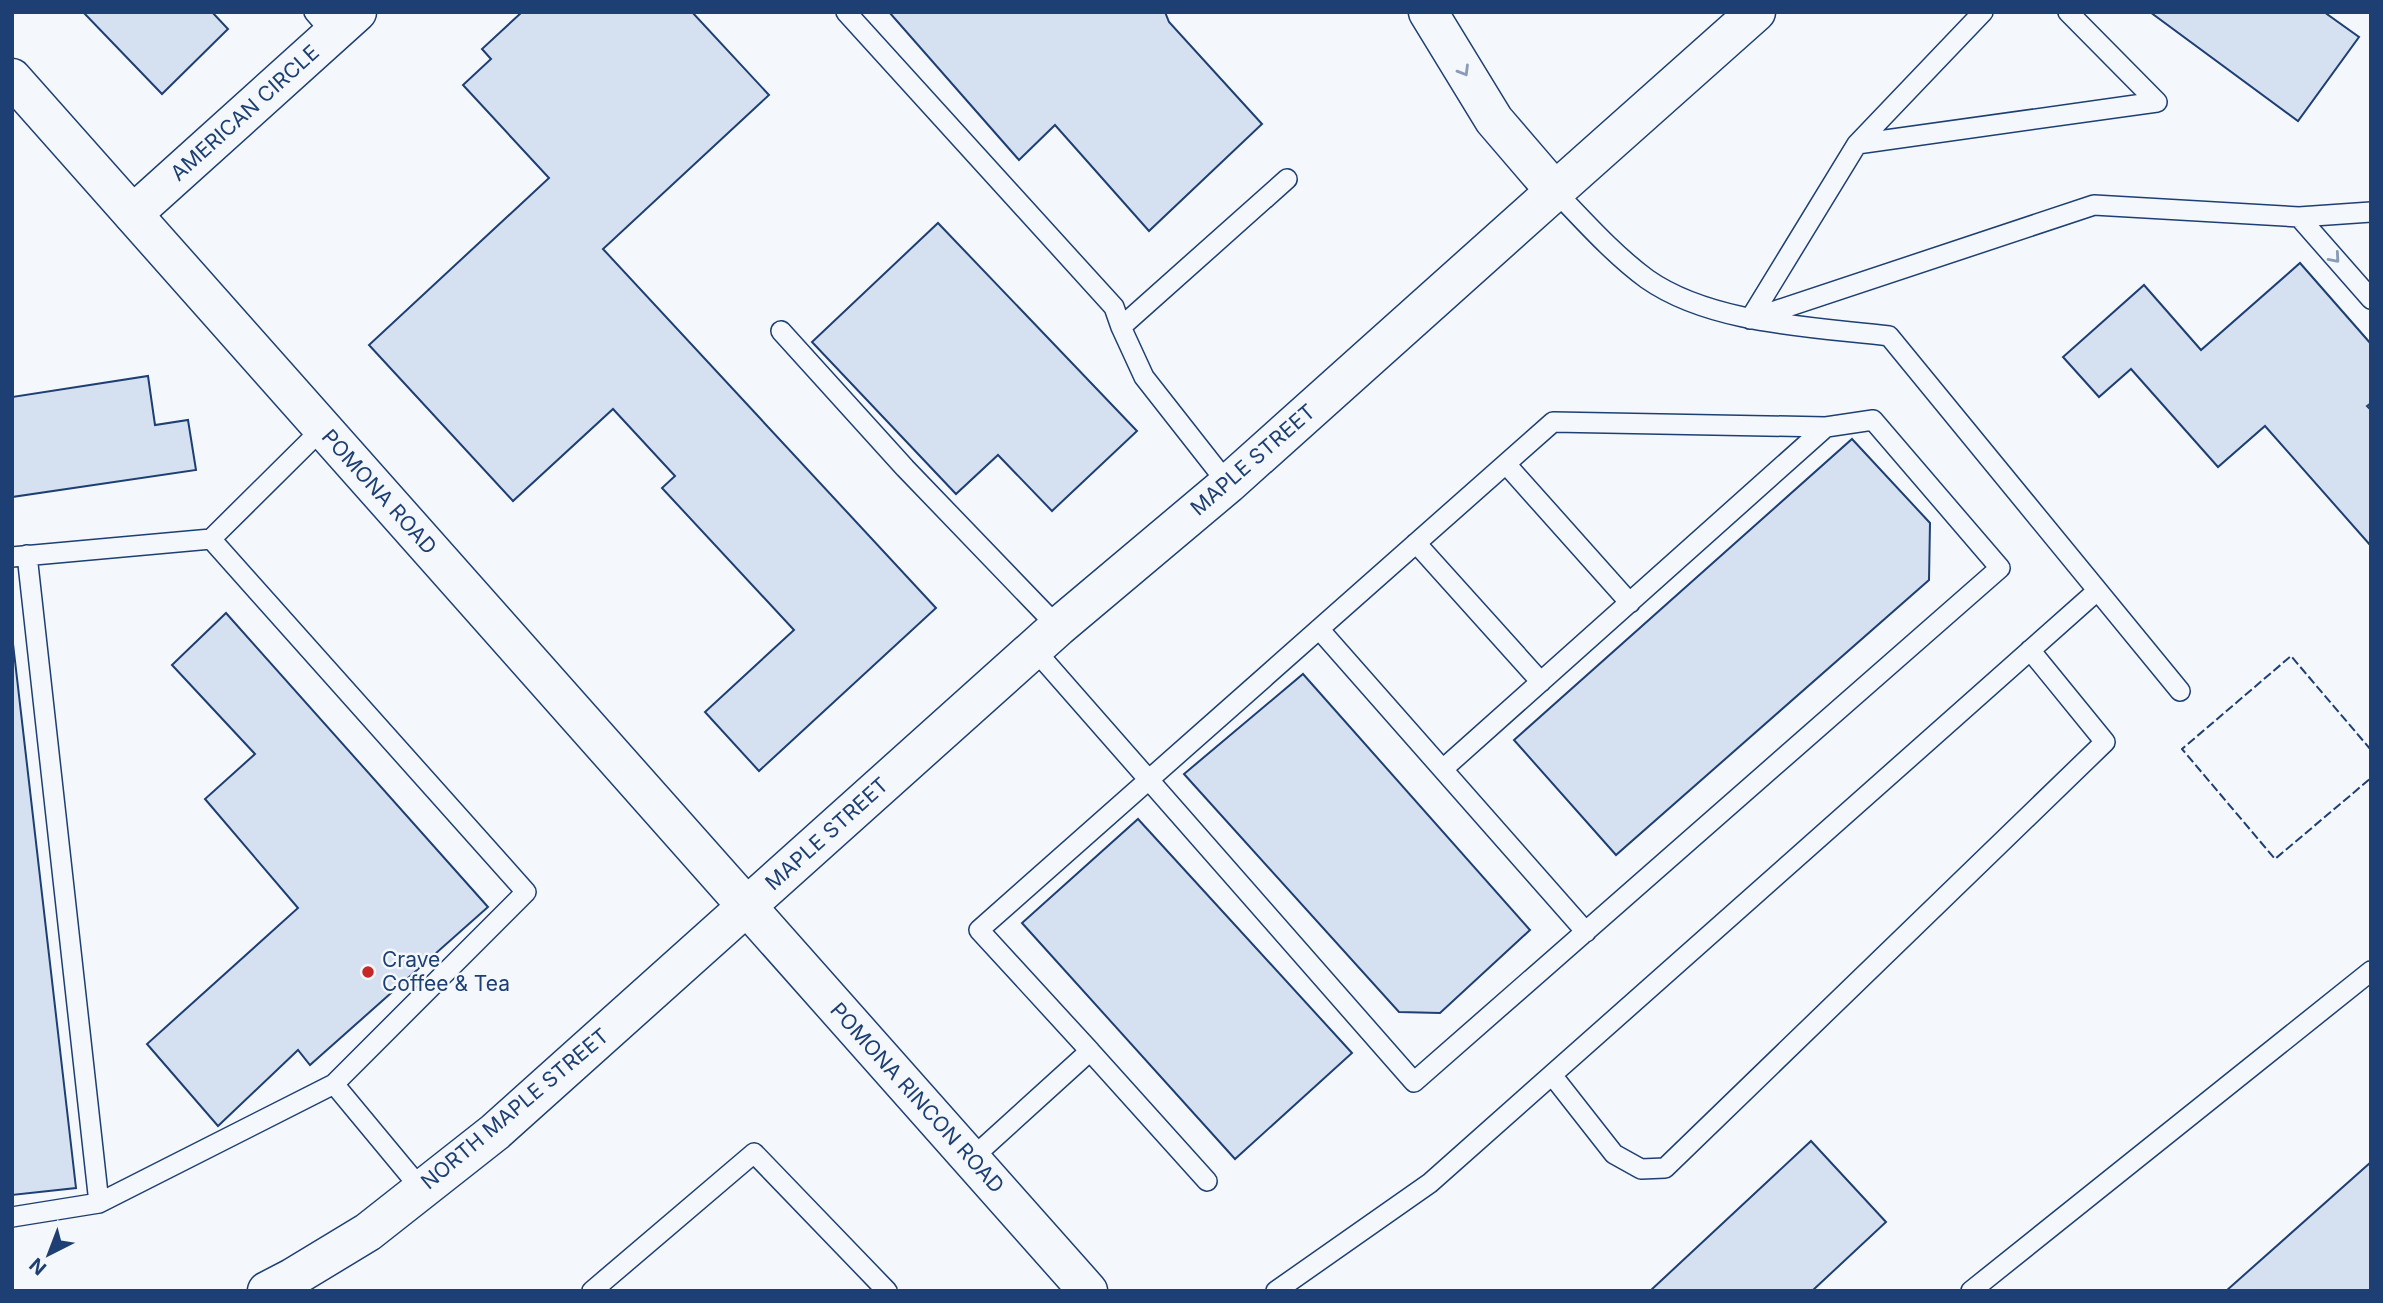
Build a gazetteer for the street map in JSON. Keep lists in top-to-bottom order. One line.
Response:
{"streets":{"main road":["AMERICAN CIRCLE","MAPLE STREET","POMONA ROAD","POMONA RINCON ROAD","NORTH MAPLE STREET"]},"crossings":[["AMERICAN CIRCLE","POMONA ROAD"],["MAPLE STREET","POMONA ROAD"],["MAPLE STREET","POMONA RINCON ROAD"],["MAPLE STREET","NORTH MAPLE STREET"],["POMONA ROAD","POMONA RINCON ROAD"],["POMONA ROAD","NORTH MAPLE STREET"],["POMONA RINCON ROAD","NORTH MAPLE STREET"]],"places":["Crave Coffee & Tea"],"north":"bottom left"}
